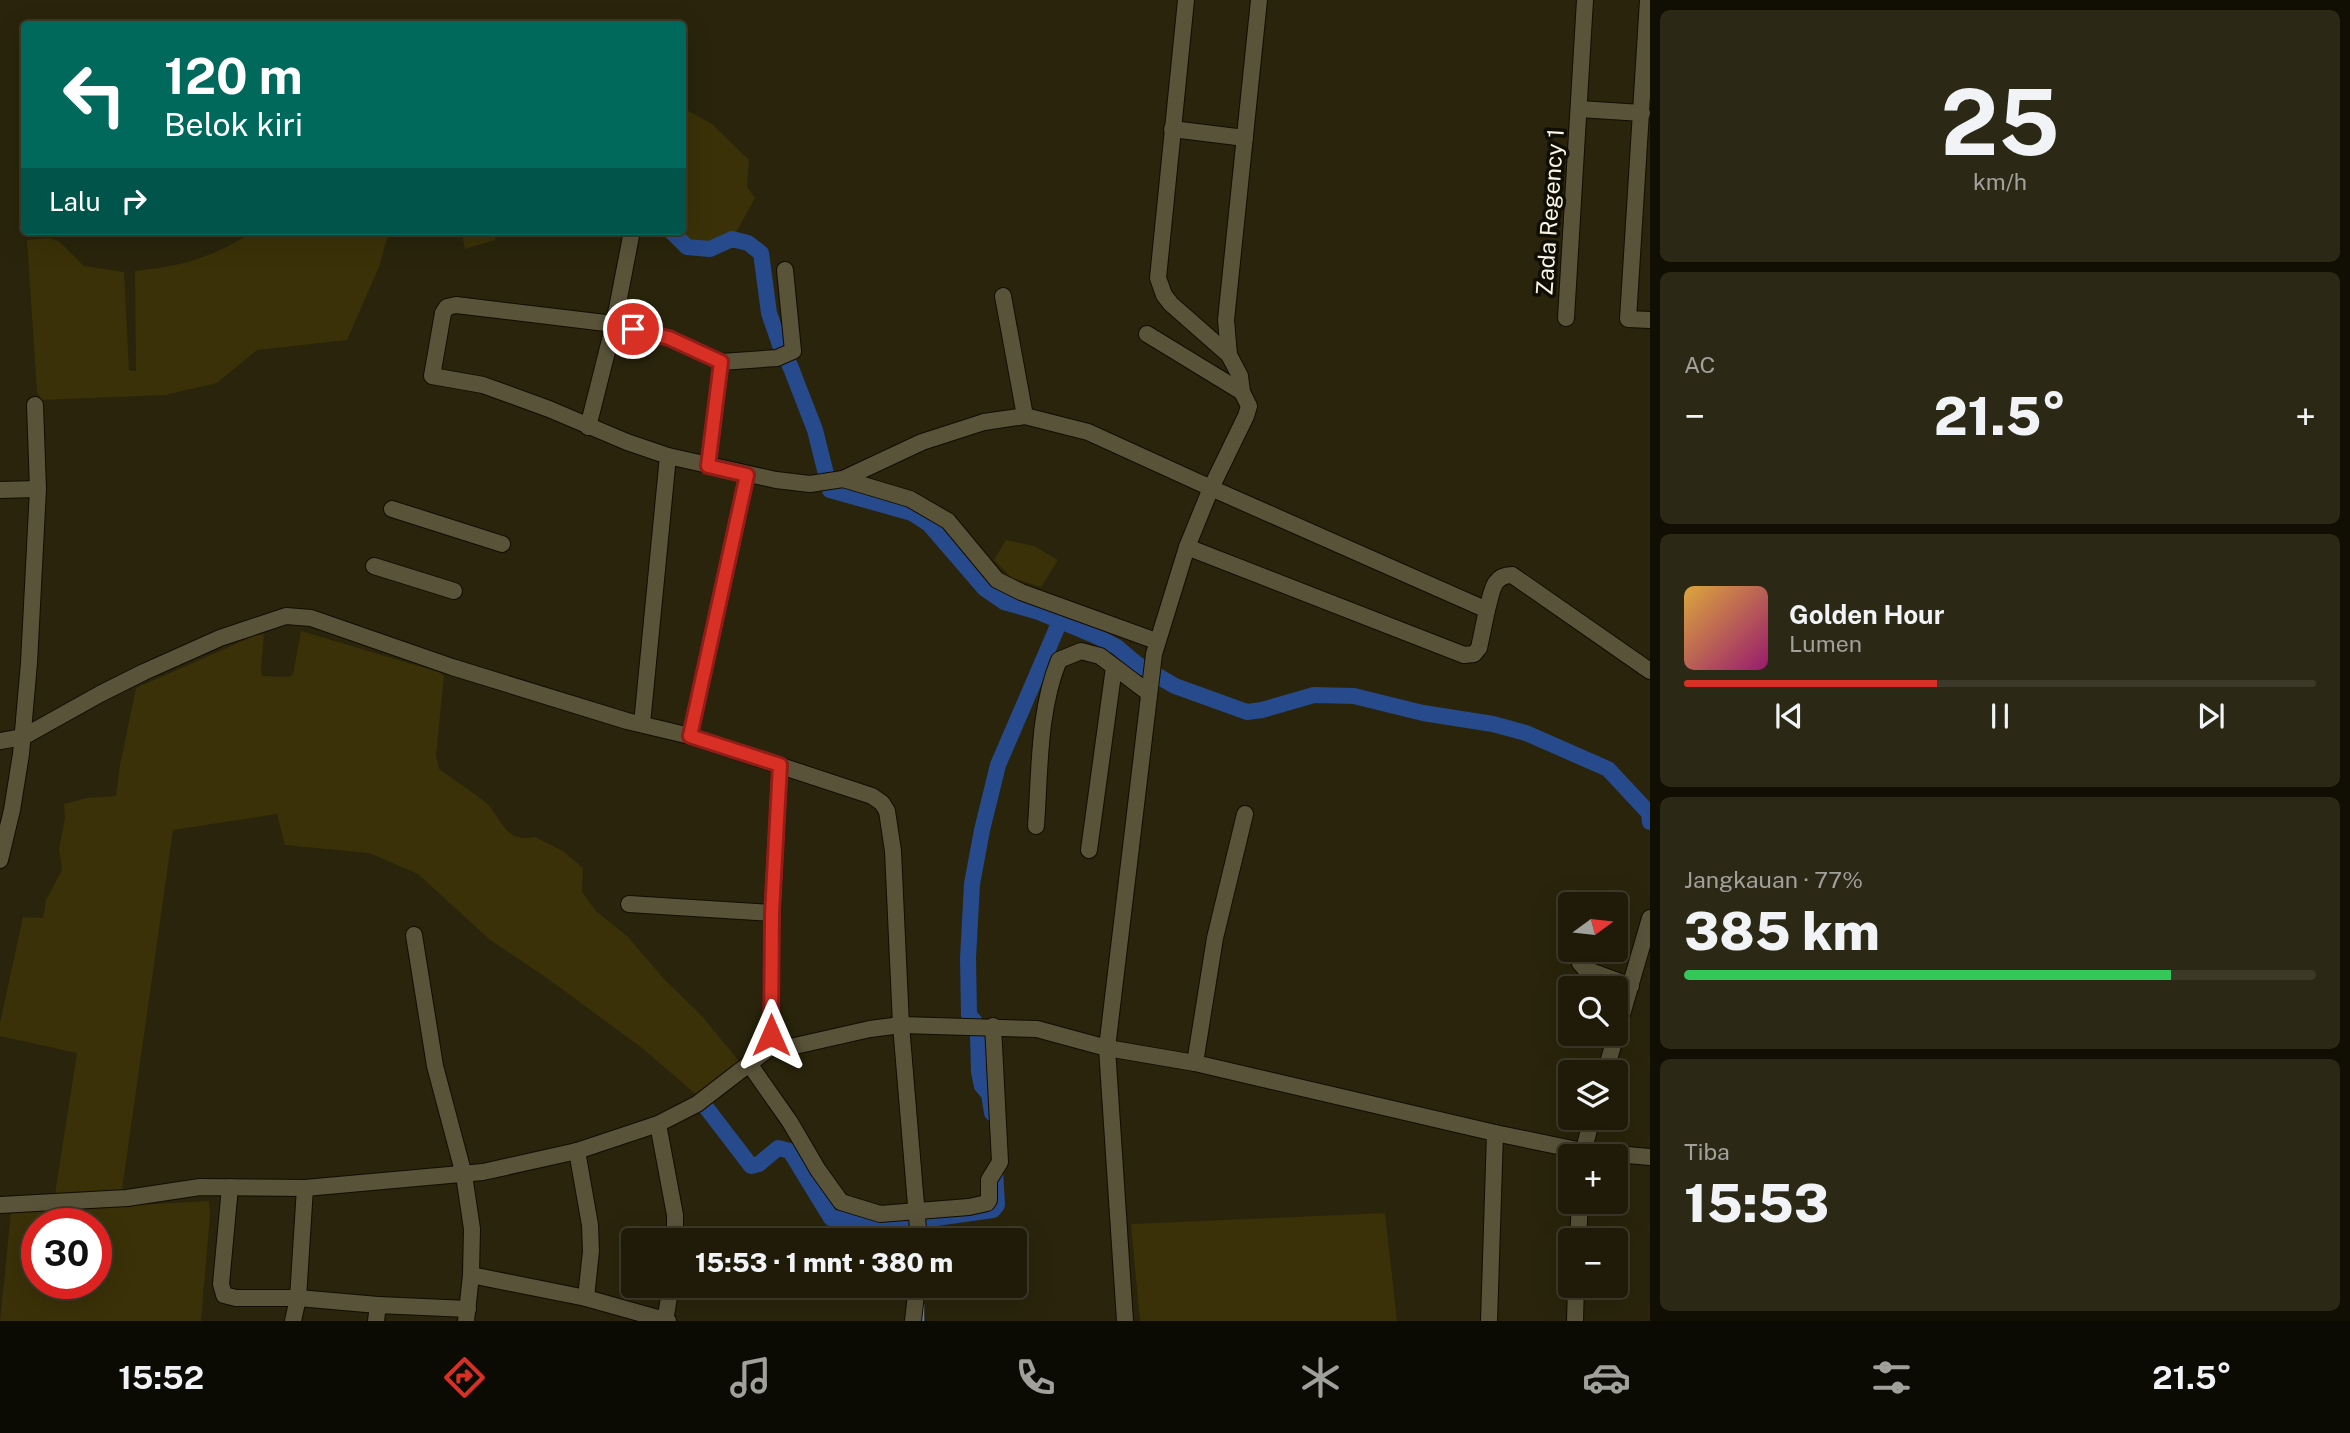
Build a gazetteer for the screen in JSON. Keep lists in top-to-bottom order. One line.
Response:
{"streets":{"street":["Zada Regency 1"]},"north":"right","page":{"tile":[["25","km/h"],"AC",["Jangkauan · 77%","385 km"],["Tiba","15:53"]],"turn":["120 m","Belok kiri"],"then":"Lalu","heat":["−","21.5°","+"],"song":["Golden Hour","Lumen"],"map_buttons":["+","−"],"limit":"30","trip":"15:53 · 1 mnt · 380 m","tabs":["15:52","21.5°"]}}
